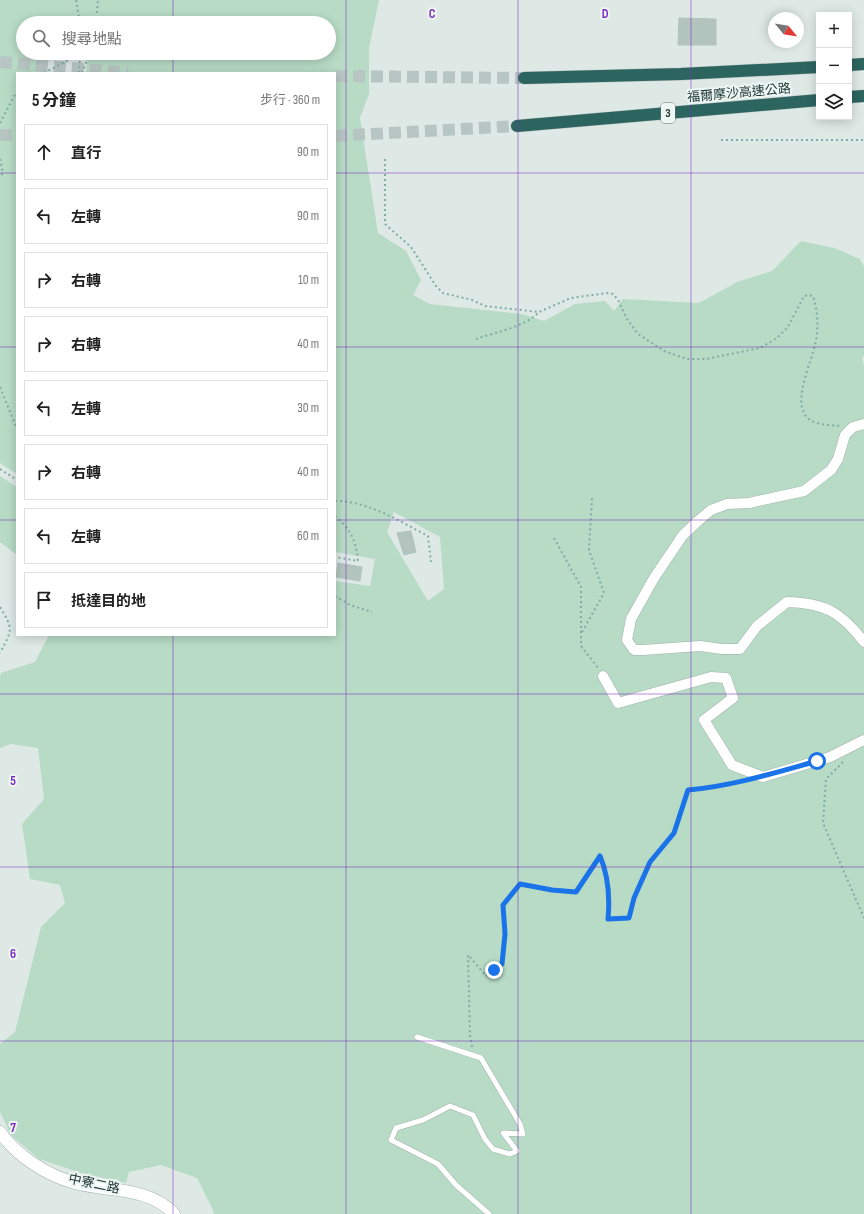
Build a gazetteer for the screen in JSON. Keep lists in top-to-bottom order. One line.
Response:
{"streets":{"highway":["福爾摩沙高速公路","3"],"street":["中寮二路"]},"north":"bottom right","page":{"map_buttons":["+","−"],"search":"搜尋地點","heading":["5 分鐘","步行 · 360 m"],"list":[["直行","90 m"],["左轉","90 m"],["右轉","10 m"],["右轉","40 m"],["左轉","30 m"],["右轉","40 m"],["左轉","60 m"],"抵達目的地"]},"grid":{"columns":["C","D"],"rows":["5","6","7"]}}
